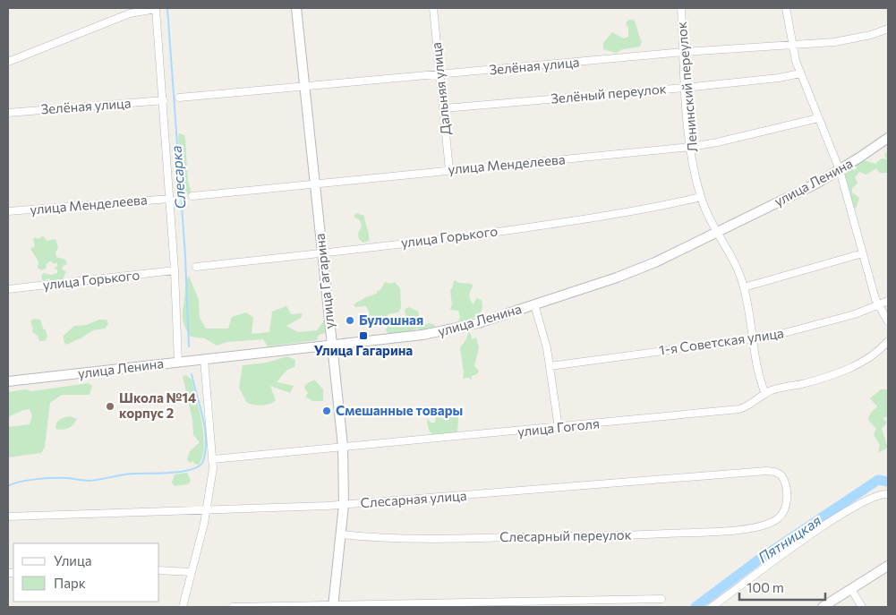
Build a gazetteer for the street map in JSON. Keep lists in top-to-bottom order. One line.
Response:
{"streets":{"main road":["улица Ленина","улица Гагарина"],"street":["Зелёная улица","Ленинский переулок","Дальняя улица","Зелёный переулок","улица Менделеева","улица Горького","1-я Советская улица","улица Гоголя","Слесарная улица","Слесарный переулок"]},"crossings":[["Зелёная улица","Ленинский переулок"],["Зелёная улица","Дальняя улица"],["Зелёная улица","улица Гагарина"],["Ленинский переулок","Зелёный переулок"],["Ленинский переулок","улица Менделеева"],["Ленинский переулок","улица Ленина"],["Ленинский переулок","улица Горького"],["Ленинский переулок","1-я Советская улица"],["Ленинский переулок","улица Гоголя"],["Дальняя улица","Зелёный переулок"],["Дальняя улица","улица Менделеева"],["улица Менделеева","улица Гагарина"],["улица Ленина","улица Гагарина"],["улица Горького","улица Гагарина"],["улица Гагарина","улица Гоголя"],["улица Гагарина","Слесарная улица"],["улица Гагарина","Слесарный переулок"],["Слесарная улица","Слесарный переулок"]],"water":["Слесарка","Пятницкая"],"places":{"other":["Булошная","Школа №14 корпус 2","Смешанные товары"],"transit":["Улица Гагарина"]},"legend":["Улица","Парк"],"scale_bar":"100 m"}
